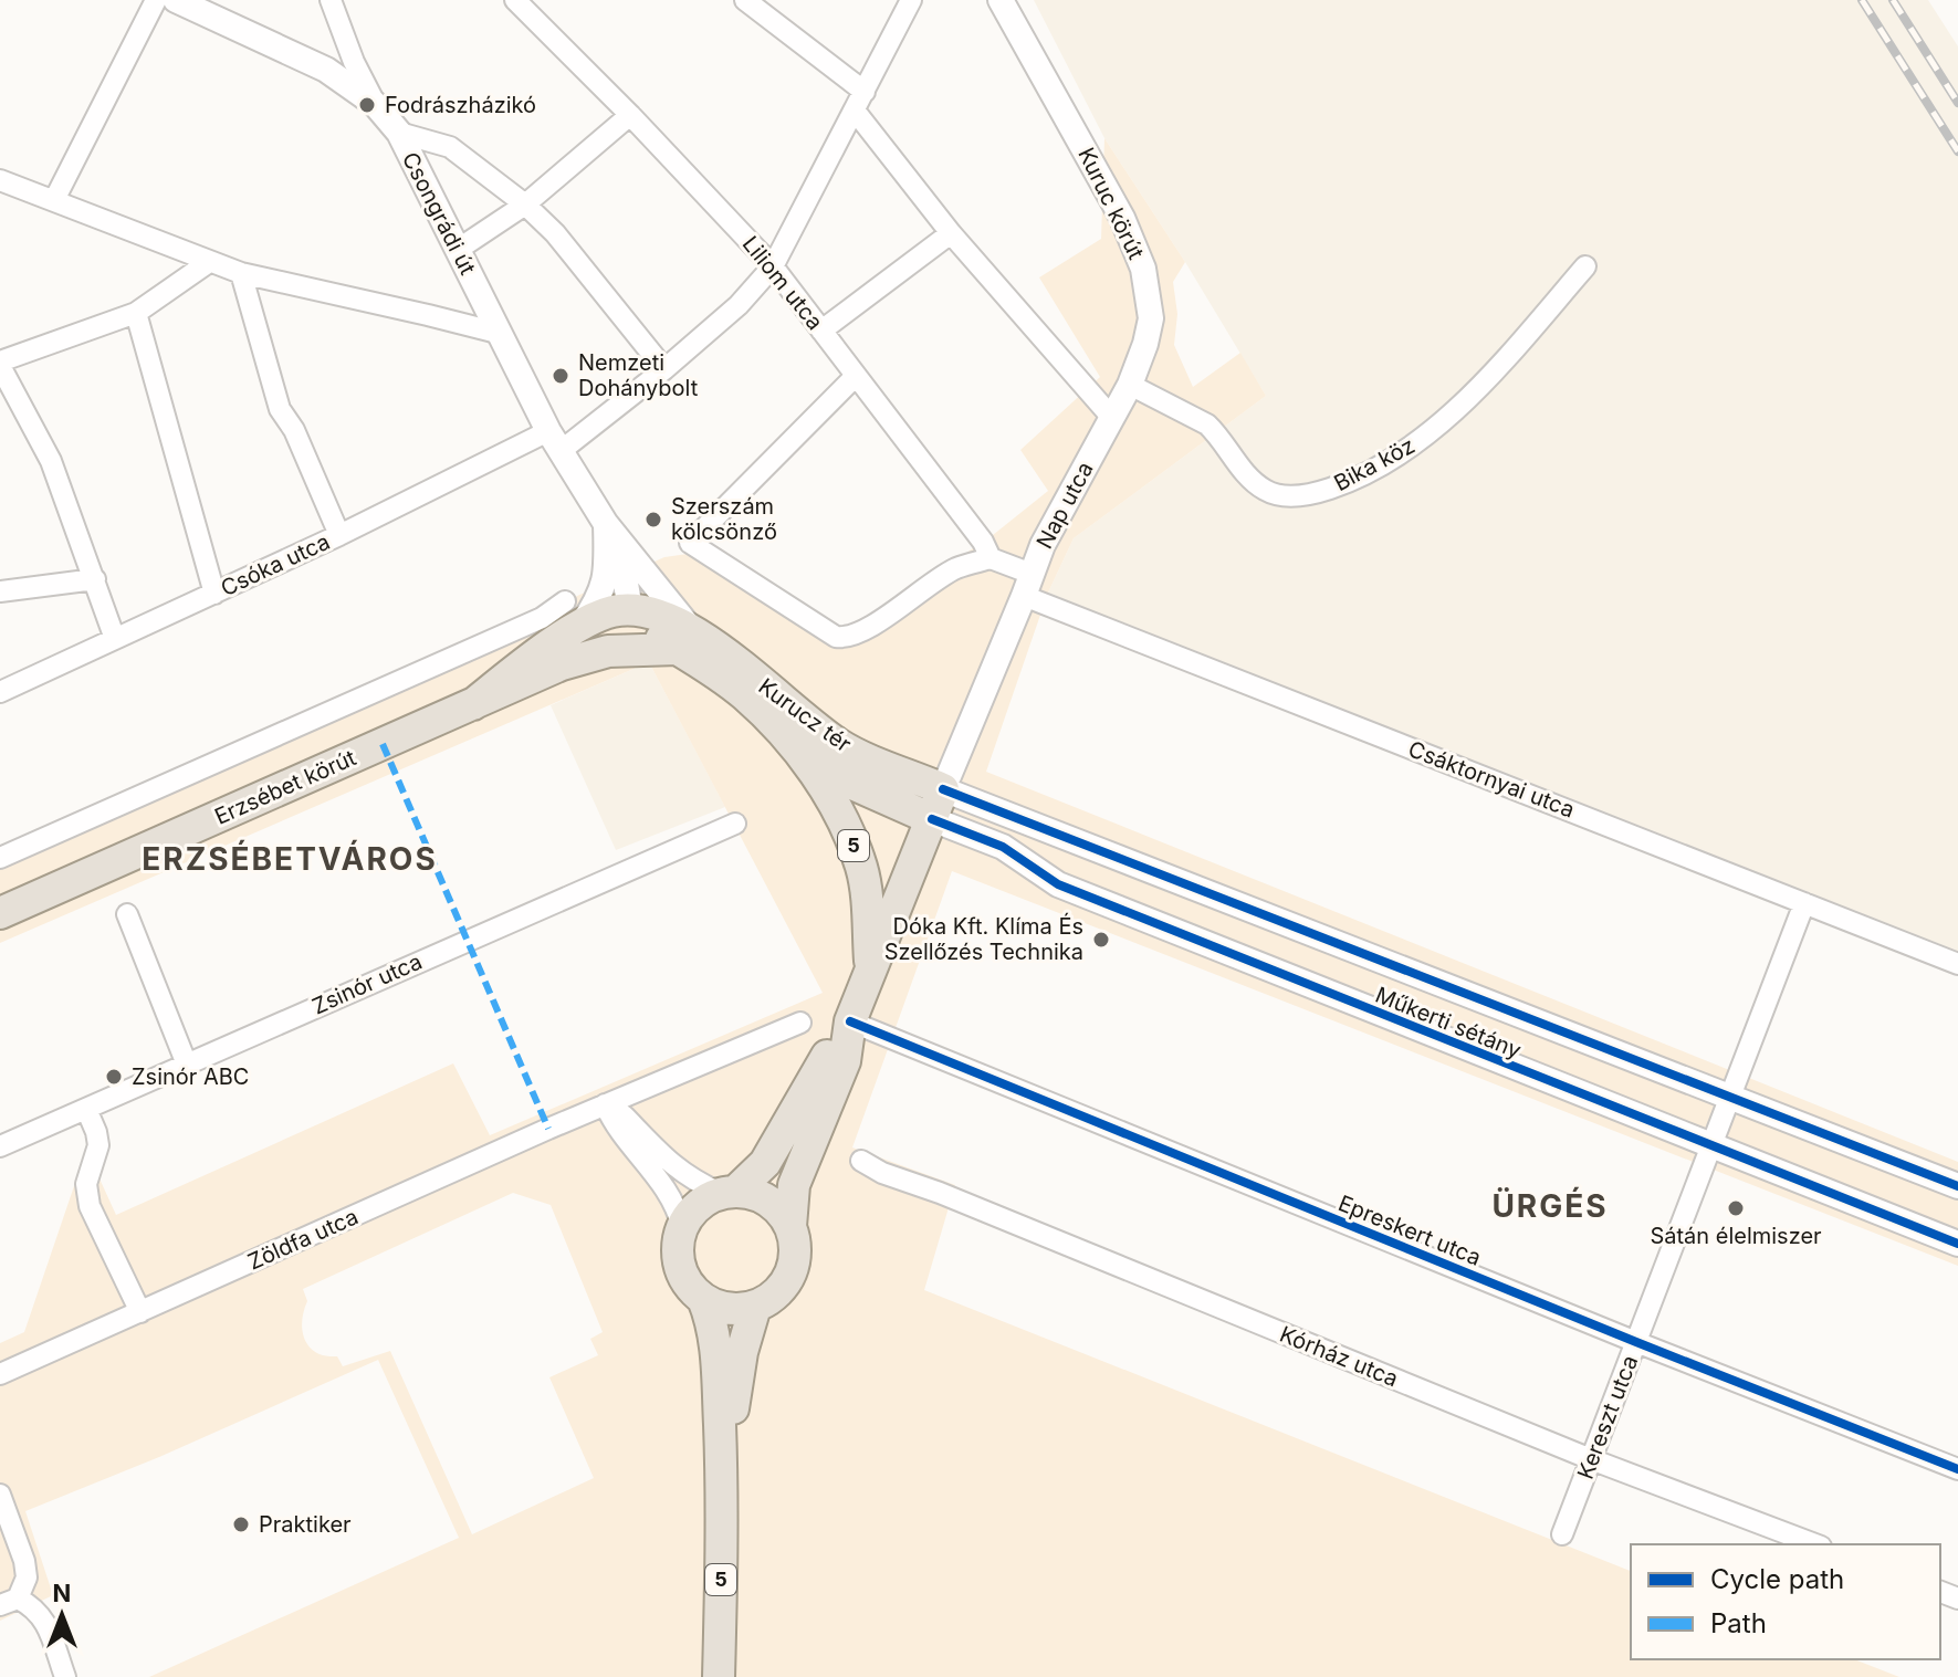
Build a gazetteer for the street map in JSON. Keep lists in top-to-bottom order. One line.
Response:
{"streets":{"main road":["Kurucz tér","Erzsébet körút","5"],"street":["Kuruc körút","Csongrádi út","Liliom utca","Bika köz","Nap utca","Csóka utca","Csáktornyai utca","Zsinór utca","Műkerti sétány","Epreskert utca","Zöldfa utca","Kórház utca","Kereszt utca"]},"crossings":[["Kuruc körút","Bika köz"],["Kuruc körút","Nap utca"],["Csongrádi út","Csóka utca"],["Csongrádi út","Kurucz tér"],["Csongrádi út","Erzsébet körút"],["Liliom utca","Csóka utca"],["Nap utca","Csáktornyai utca"],["Kurucz tér","Erzsébet körút"],["Kurucz tér","5"],["Kurucz tér","Műkerti sétány"],["Csáktornyai utca","Kereszt utca"],["5","Műkerti sétány"],["5","Epreskert utca"],["Műkerti sétány","Kereszt utca"],["Epreskert utca","Kereszt utca"],["Kórház utca","Kereszt utca"]],"districts":["ERZSÉBETVÁROS","ÜRGÉS"],"places":["Fodrászházikó","Nemzeti Dohánybolt","Szerszám kölcsönző","Dóka Kft. Klíma És Szellőzés Technika","Zsinór ABC","Sátán élelmiszer","Praktiker"],"legend":["Cycle path","Path"],"north":"top"}
